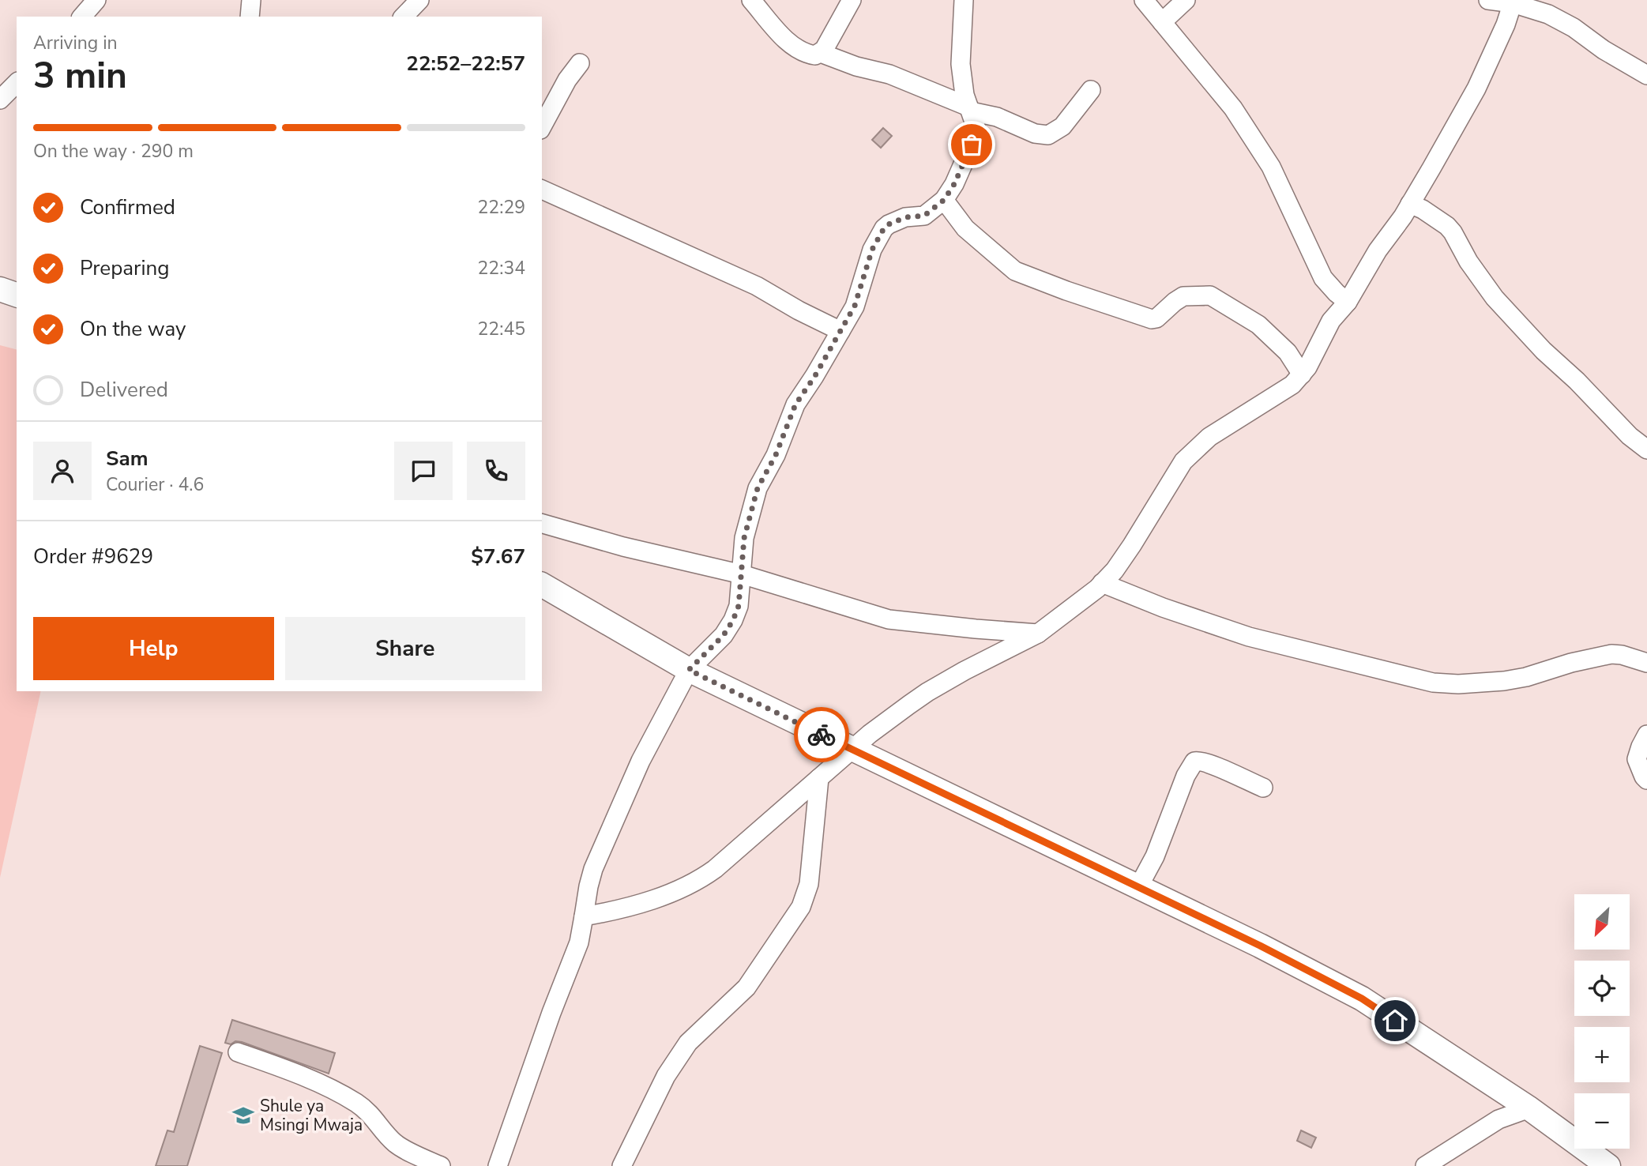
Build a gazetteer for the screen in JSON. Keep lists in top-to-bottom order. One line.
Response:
{"places":{"school or university":["Shule ya Msingi Mwaja"]},"north":"bottom left","page":{"heading":["3 min","Arriving in","22:52–22:57"],"panel":["Sam","Courier · 4.6","Order #9629","$7.67"],"bar":"On the way · 290 m","list":[["Confirmed","22:29"],["Preparing","22:34"],["On the way","22:45"],"Delivered"],"buttons":["Help","Share"],"map_buttons":["+","−"]}}
